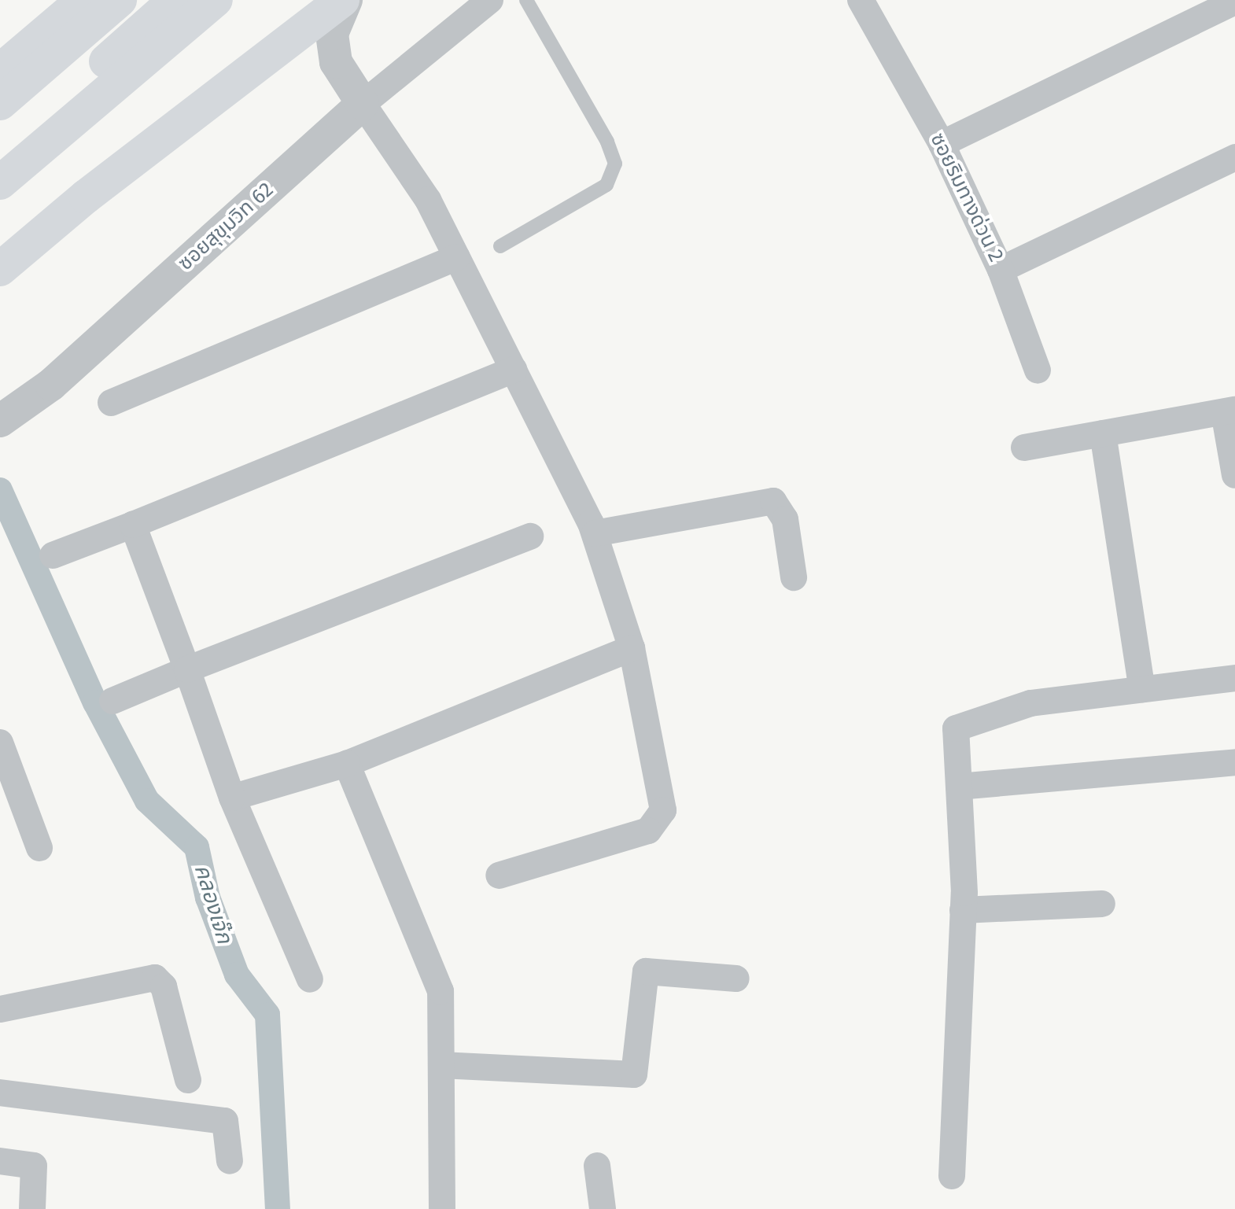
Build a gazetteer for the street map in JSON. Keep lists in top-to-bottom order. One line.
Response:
{"streets":{"street":["ซอยริมทางด่วน 2","ซอยสุขุมวิท 62"]},"water":["คลองเจ๊ก"]}
